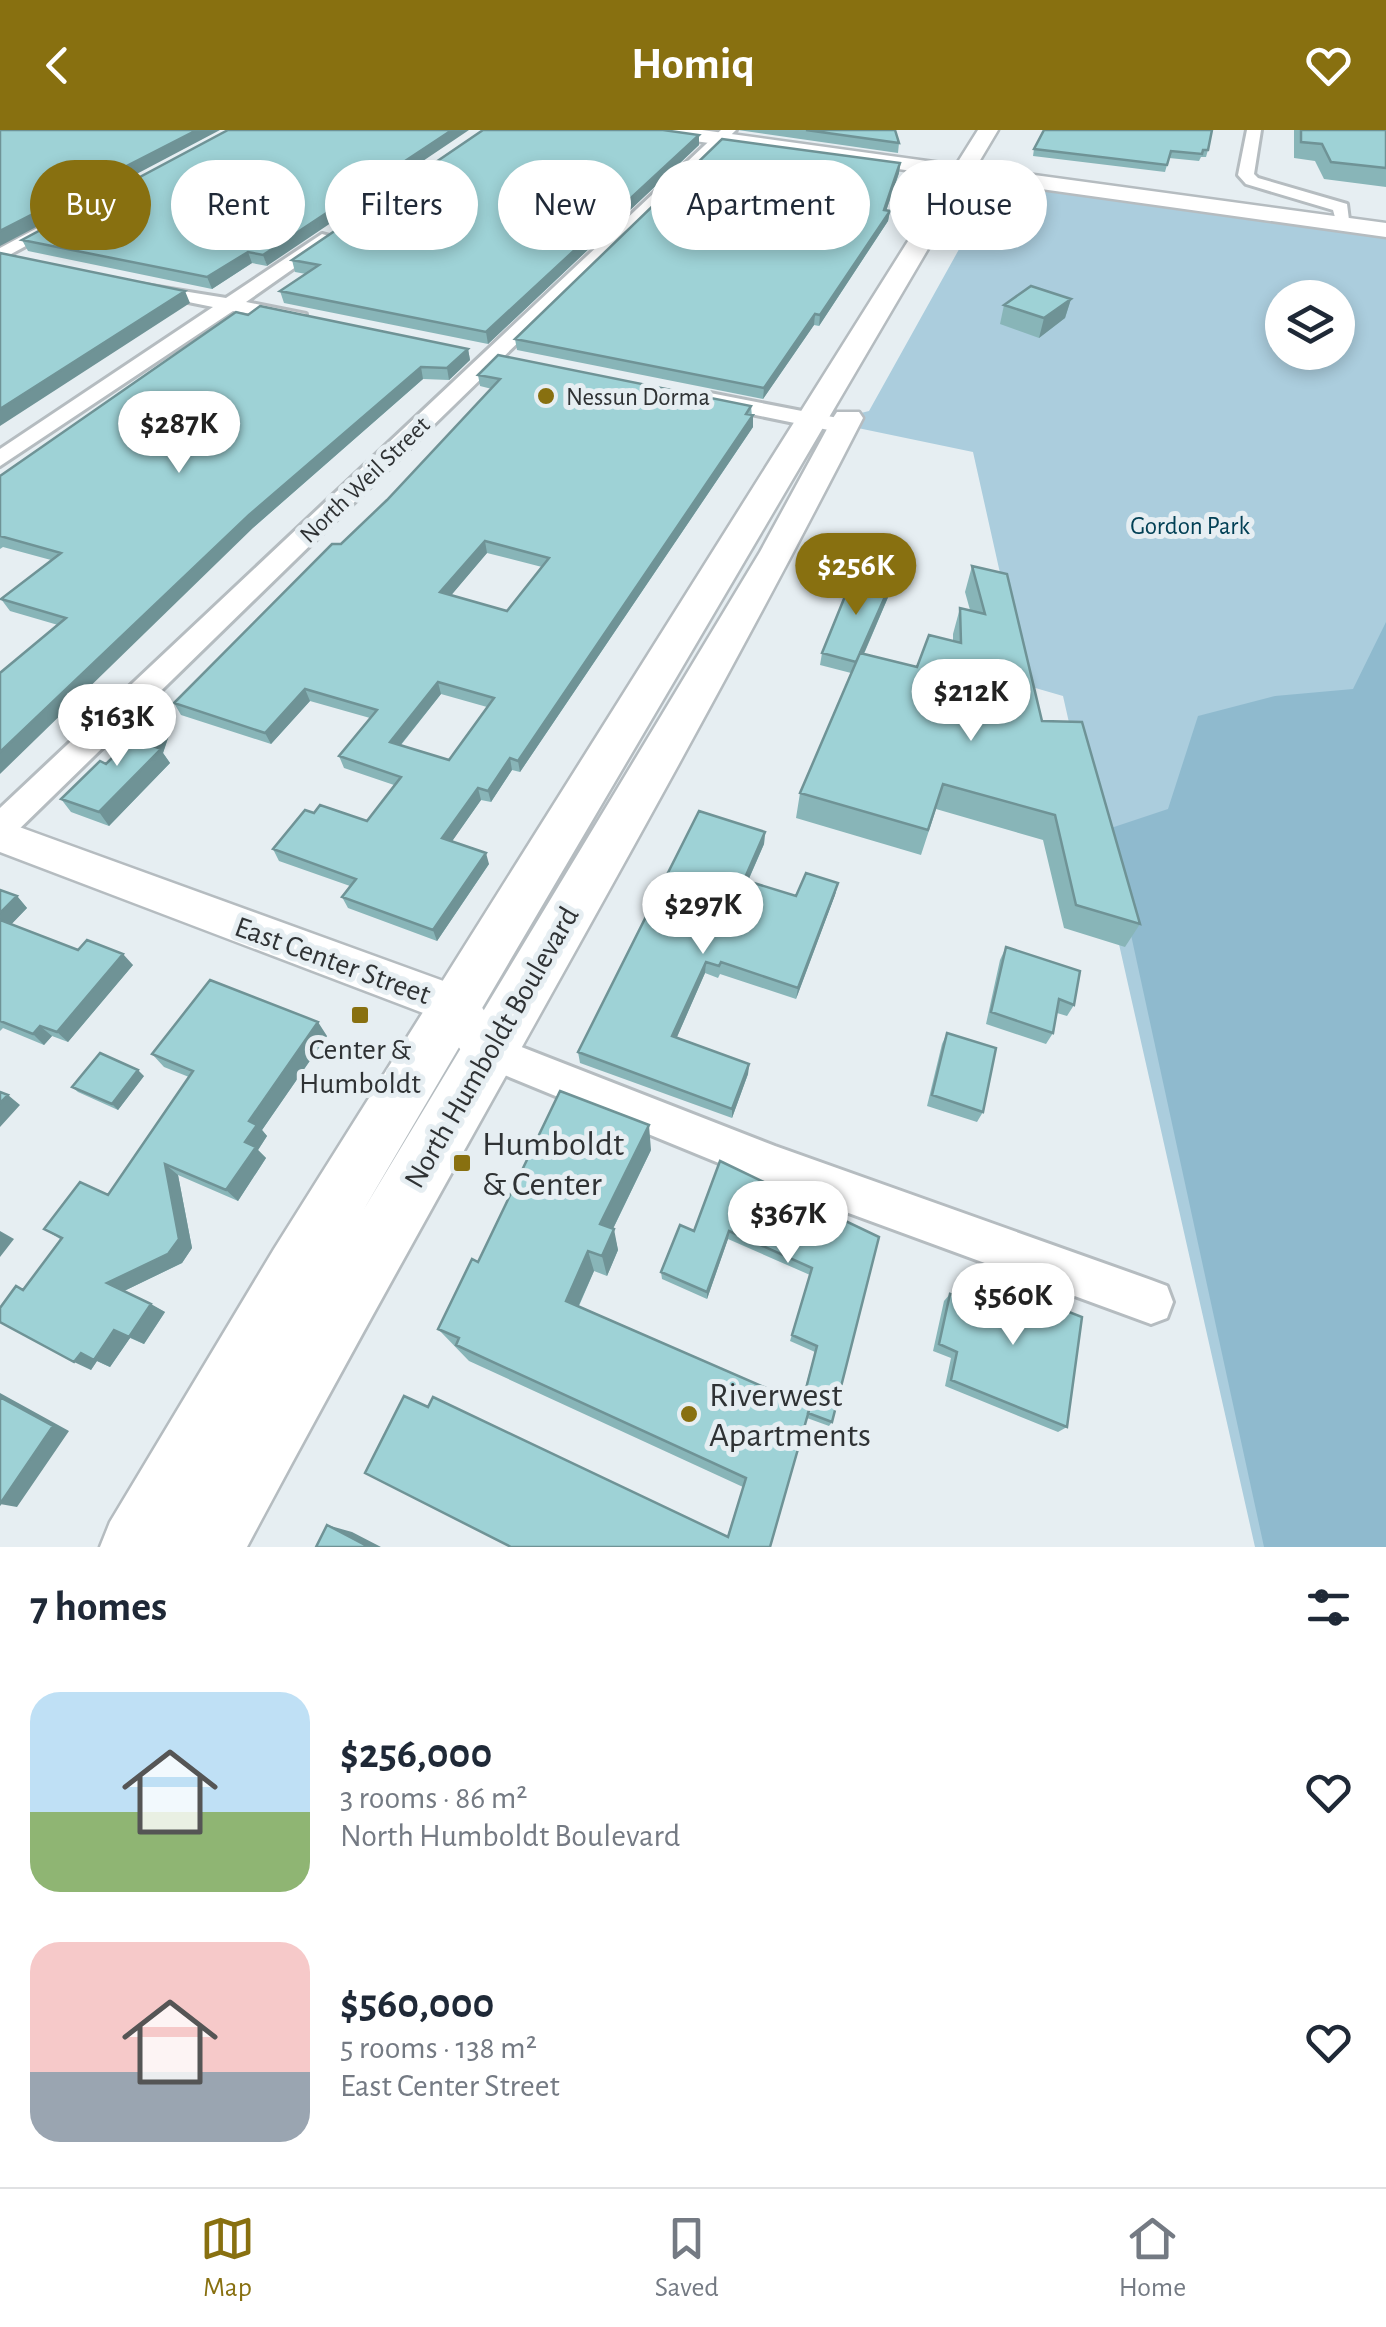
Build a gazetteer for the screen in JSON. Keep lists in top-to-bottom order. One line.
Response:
{"streets":{"main road":["North Humboldt Boulevard"],"street":["North Weil Street","East Center Street"]},"crossings":[["East Center Street","North Humboldt Boulevard"]],"parks":["Gordon Park"],"places":{"other":["Nessun Dorma","Riverwest Apartments"],"transit":["Center & Humboldt","Humboldt & Center"]},"page":{"header":"Homiq","chip":["Buy","Rent","Filters","New","Apartment","House"],"price":["$287K","$256K","$212K","$163K","$297K","$367K","$560K"],"heading":"7 homes","list":[{"name":"$256,000","note":"3 rooms · 86 m² · North Humboldt Boulevard"},{"name":"$560,000","note":"5 rooms · 138 m² · East Center Street"}],"tabs":["Map","Saved","Home"]}}
